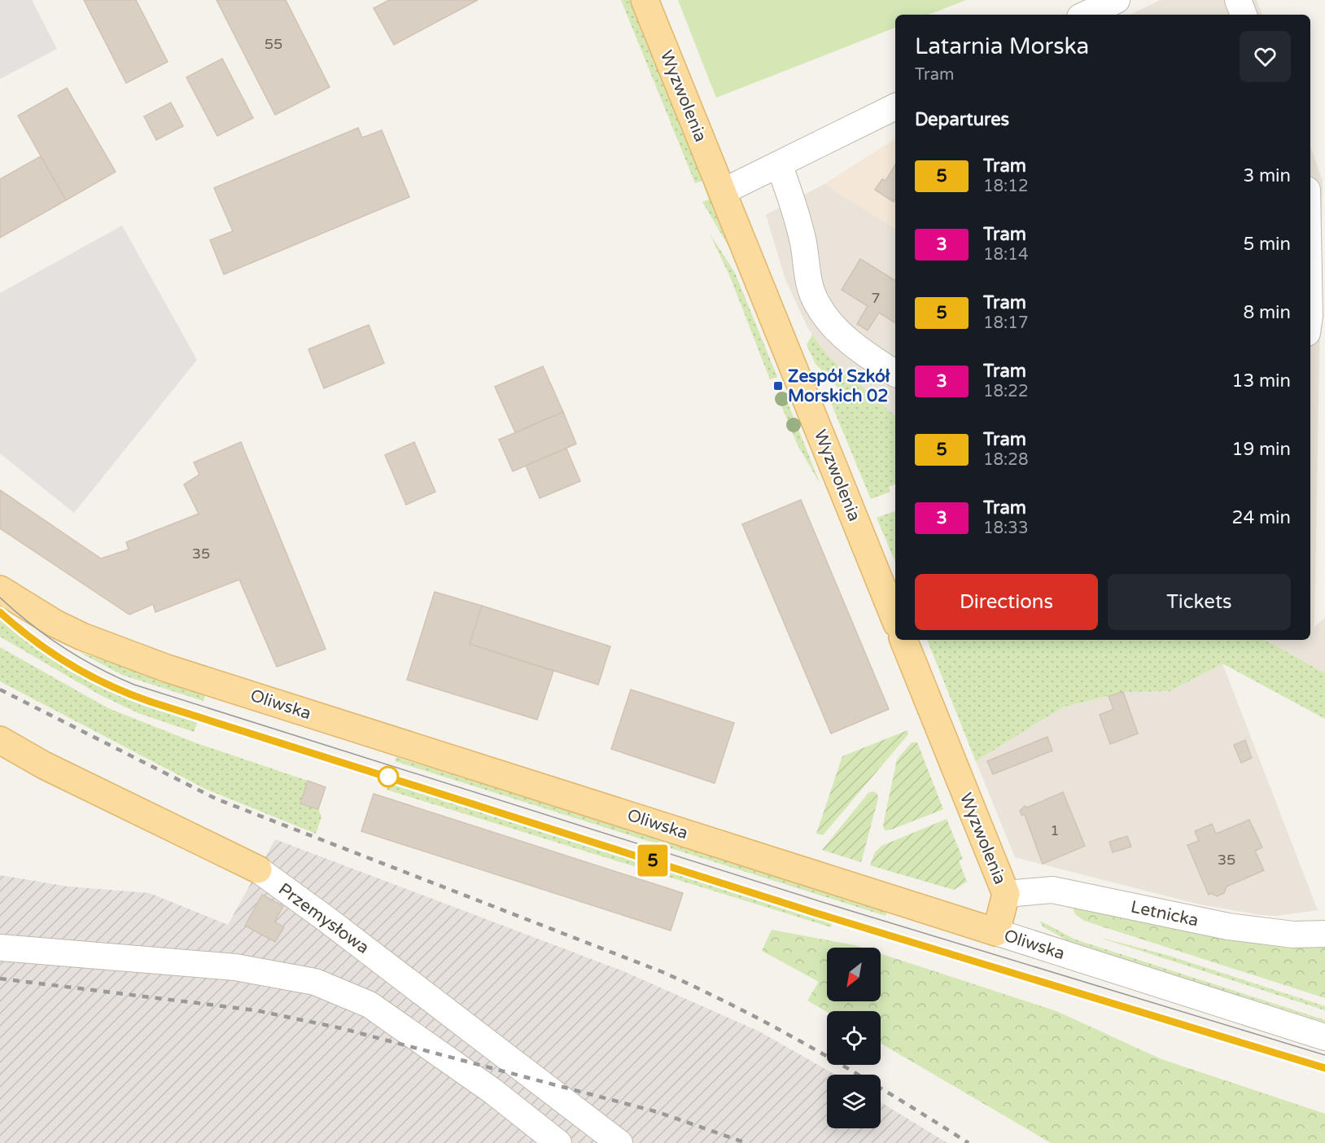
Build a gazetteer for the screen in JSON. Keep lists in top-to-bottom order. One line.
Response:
{"streets":{"main road":["Wyzwolenia","Oliwska","Przemysłowa"],"street":["Letnicka"]},"crossings":[["Wyzwolenia","Oliwska"],["Wyzwolenia","Letnicka"]],"places":{"transit":["Zespół Szkół Morskich 02"]},"lines":["tram line 5"],"house_numbers":["55","7","35","1","35"],"north":"bottom left","page":{"on_map":"5","heading":[["Latarnia Morska","Tram"],"Departures"],"list":[{"mark":"5","name":"Tram","note":"18:12","value":"3 min"},{"mark":"3","name":"Tram","note":"18:14","value":"5 min"},{"mark":"5","name":"Tram","note":"18:17","value":"8 min"},{"mark":"3","name":"Tram","note":"18:22","value":"13 min"},{"mark":"5","name":"Tram","note":"18:28","value":"19 min"},{"mark":"3","name":"Tram","note":"18:33","value":"24 min"}],"buttons":["Directions","Tickets"]}}
